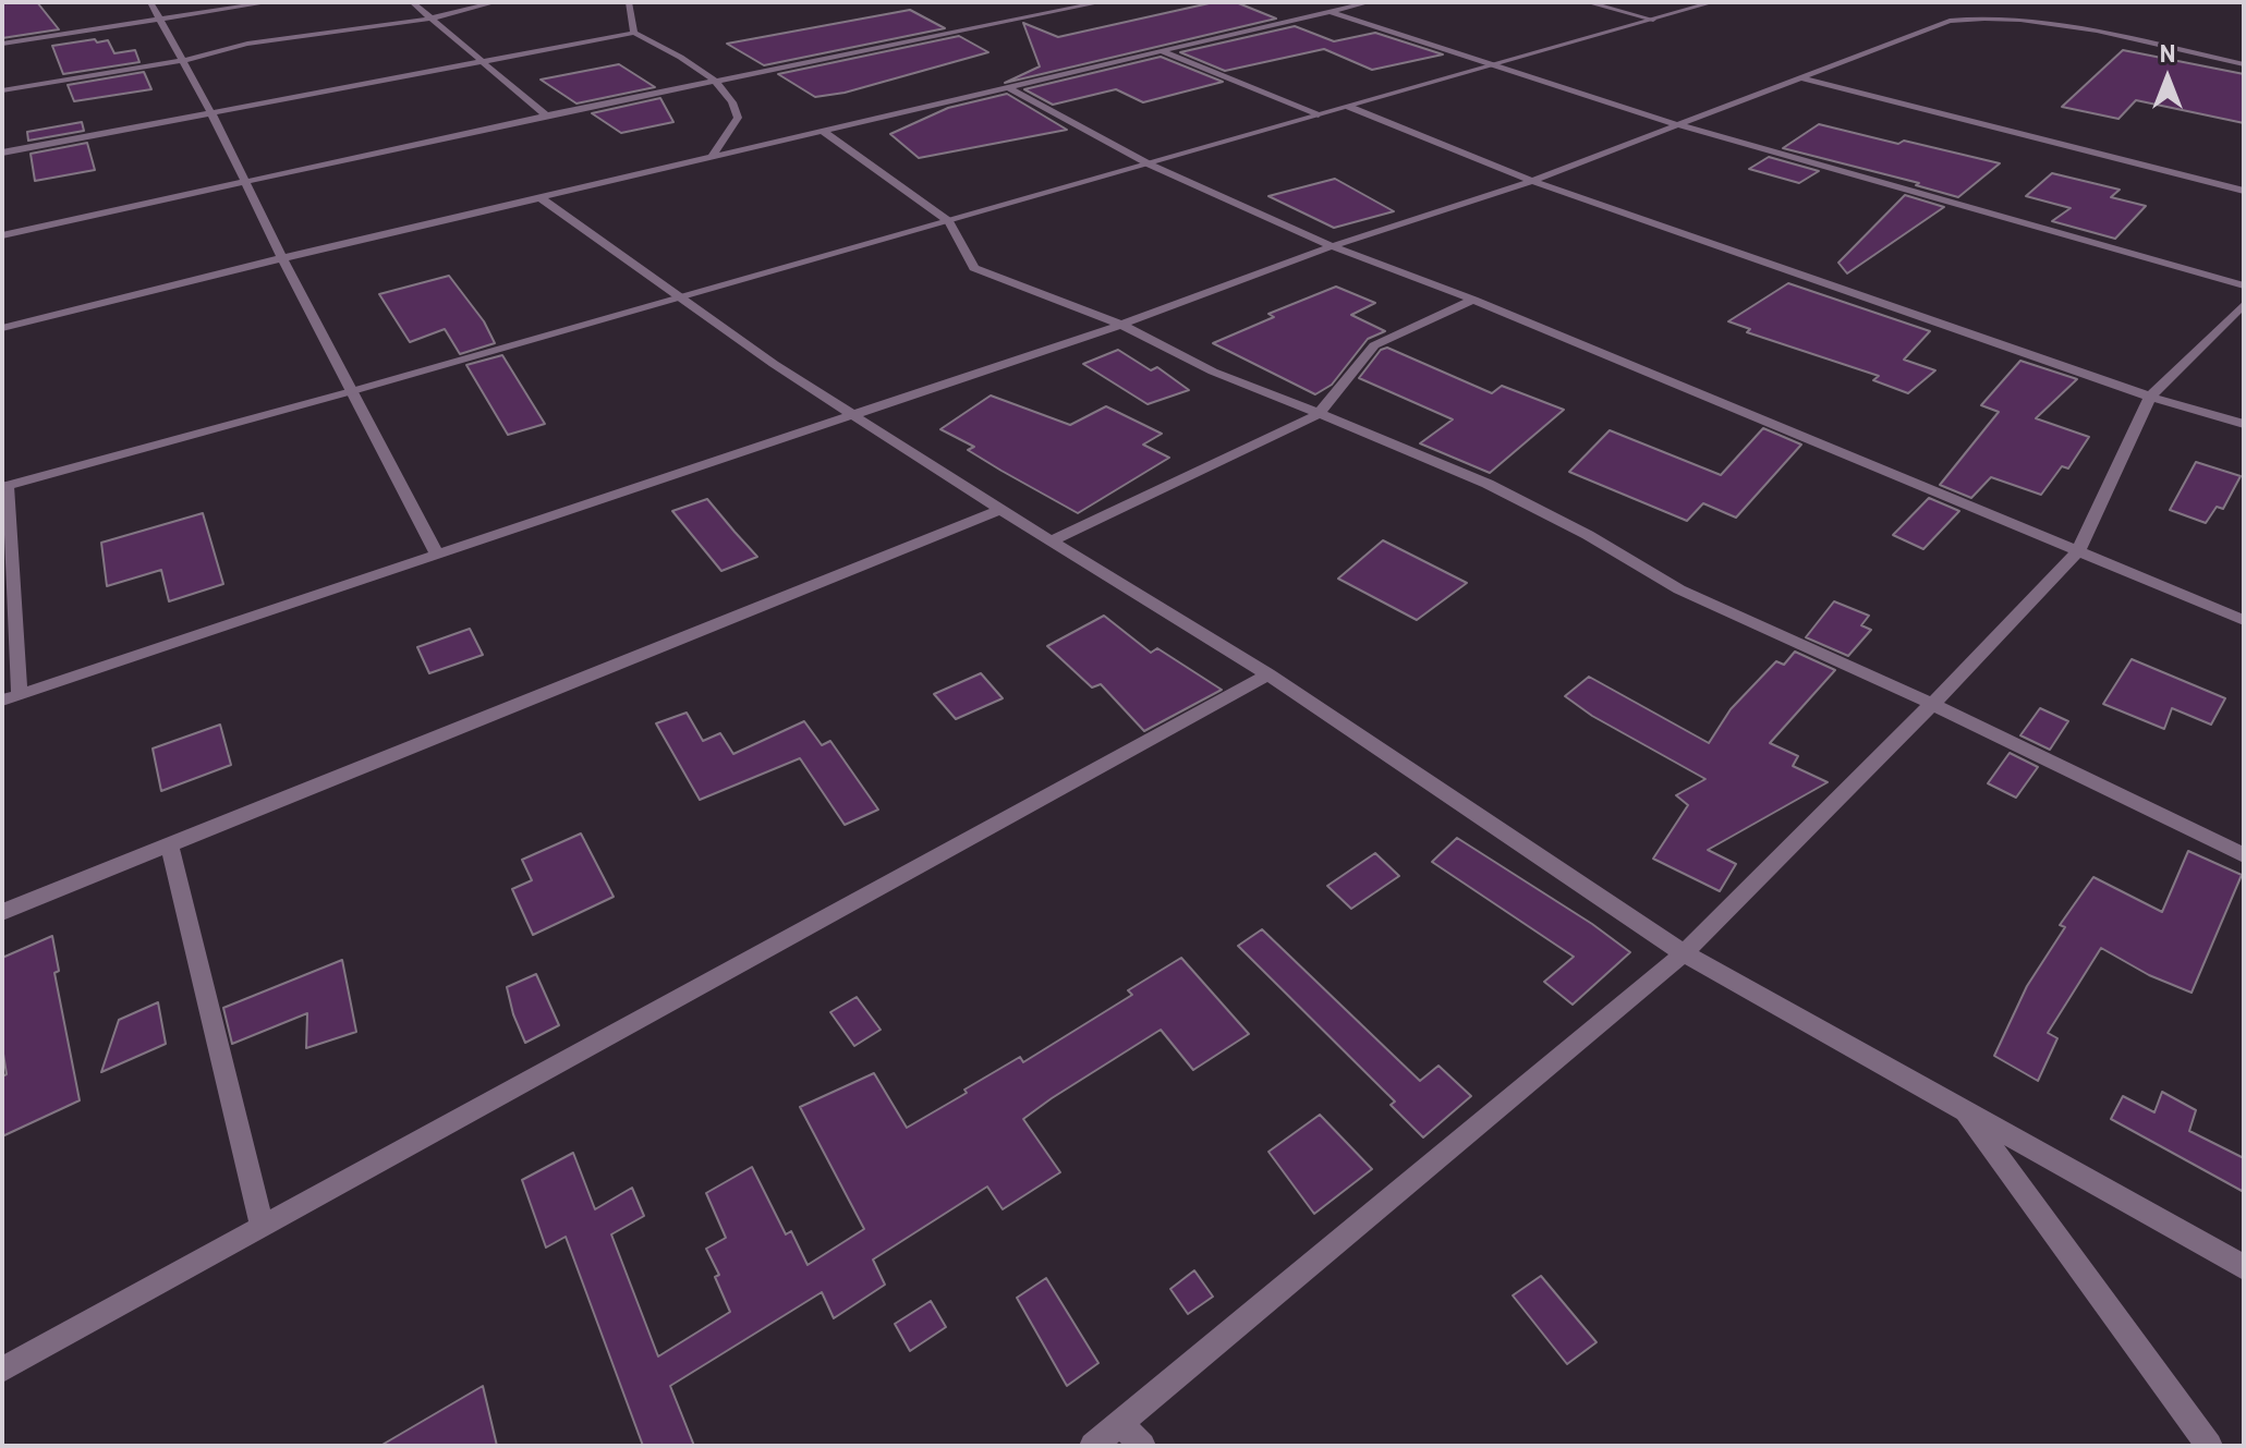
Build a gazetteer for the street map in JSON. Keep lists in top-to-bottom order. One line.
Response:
{"north":"top"}
